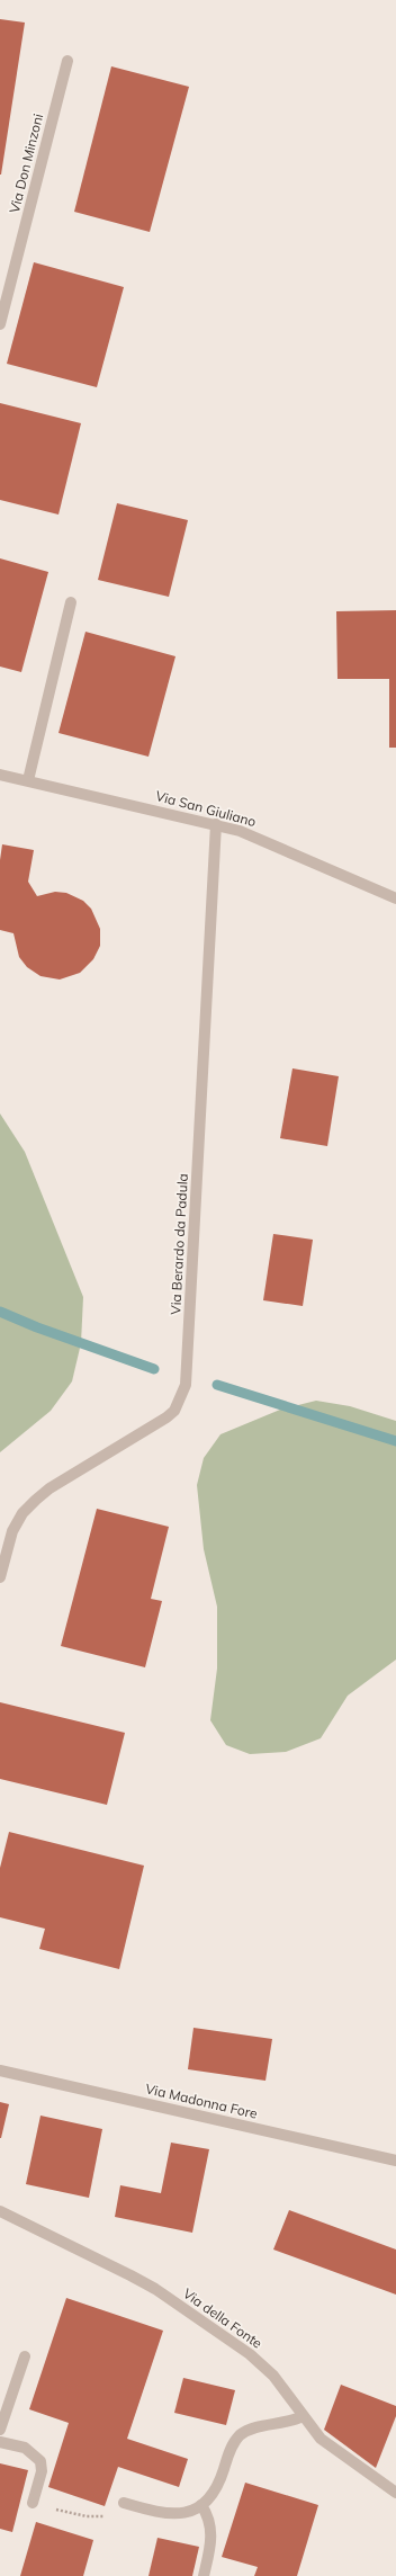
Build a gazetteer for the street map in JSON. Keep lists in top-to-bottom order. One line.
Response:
{"streets":{"street":["Via Don Minzoni","Via San Giuliano","Via Berardo da Padula","Via Madonna Fore","Via della Fonte"]},"crossings":[["Via San Giuliano","Via Berardo da Padula"]]}
